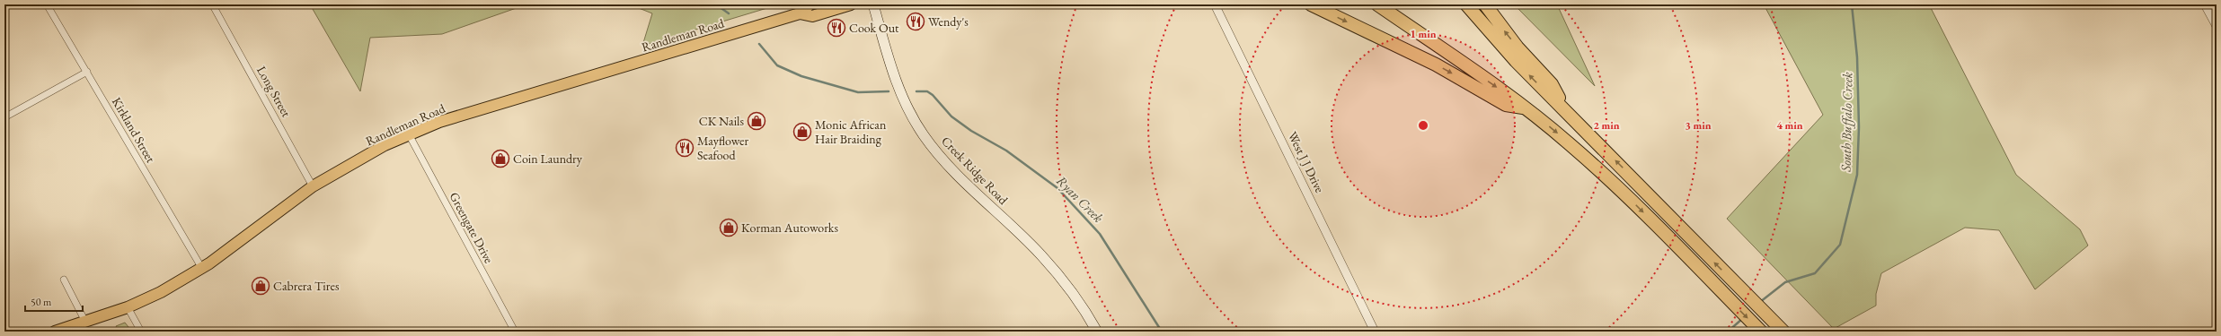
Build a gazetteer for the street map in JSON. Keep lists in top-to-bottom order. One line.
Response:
{"streets":{"main road":["Randleman Road","Creek Ridge Road"],"street":["Long Street","Kirkland Street","West J J Drive","Greengate Drive"]},"crossings":[["Randleman Road","Long Street"],["Randleman Road","Kirkland Street"],["Randleman Road","Greengate Drive"]],"water":["South Buffalo Creek","Ryan Creek"],"places":{"restaurant":["Wendy's","Cook Out","Mayflower Seafood"],"shop":["CK Nails","Monic African Hair Braiding","Coin Laundry","Korman Autoworks","Cabrera Tires"]},"scale_bar":"50 m","rings":["1 min","2 min","3 min","4 min"]}
